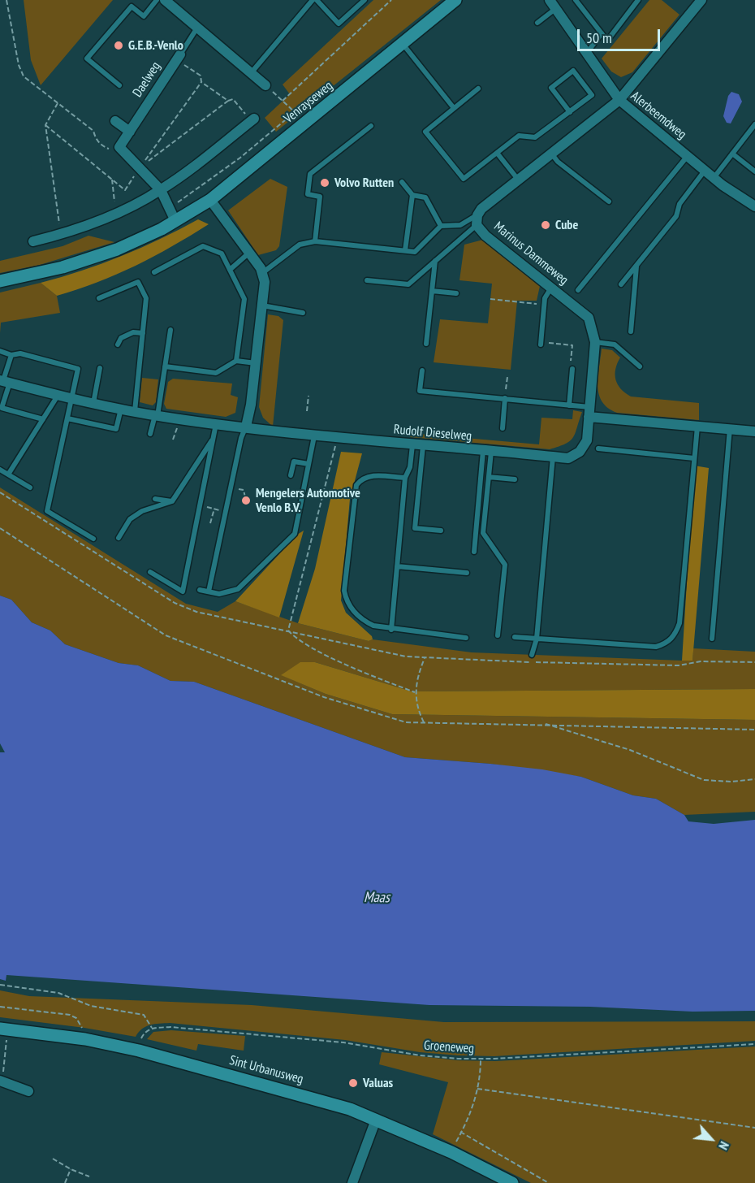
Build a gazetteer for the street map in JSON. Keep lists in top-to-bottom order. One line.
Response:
{"streets":{"street":["Daelweg","Venrayseweg","Alerbeemdweg","Marinus Dammeweg","Rudolf Dieselweg","Sint Urbanusweg"],"path":["Groeneweg"]},"crossings":[["Alerbeemdweg","Marinus Dammeweg"],["Marinus Dammeweg","Rudolf Dieselweg"]],"water":["Maas"],"places":["G.E.B.-Venlo","Volvo Rutten","Cube","Mengelers Automotive Venlo B.V.","Valuas"],"scale_bar":"50 m","north":"bottom right"}
